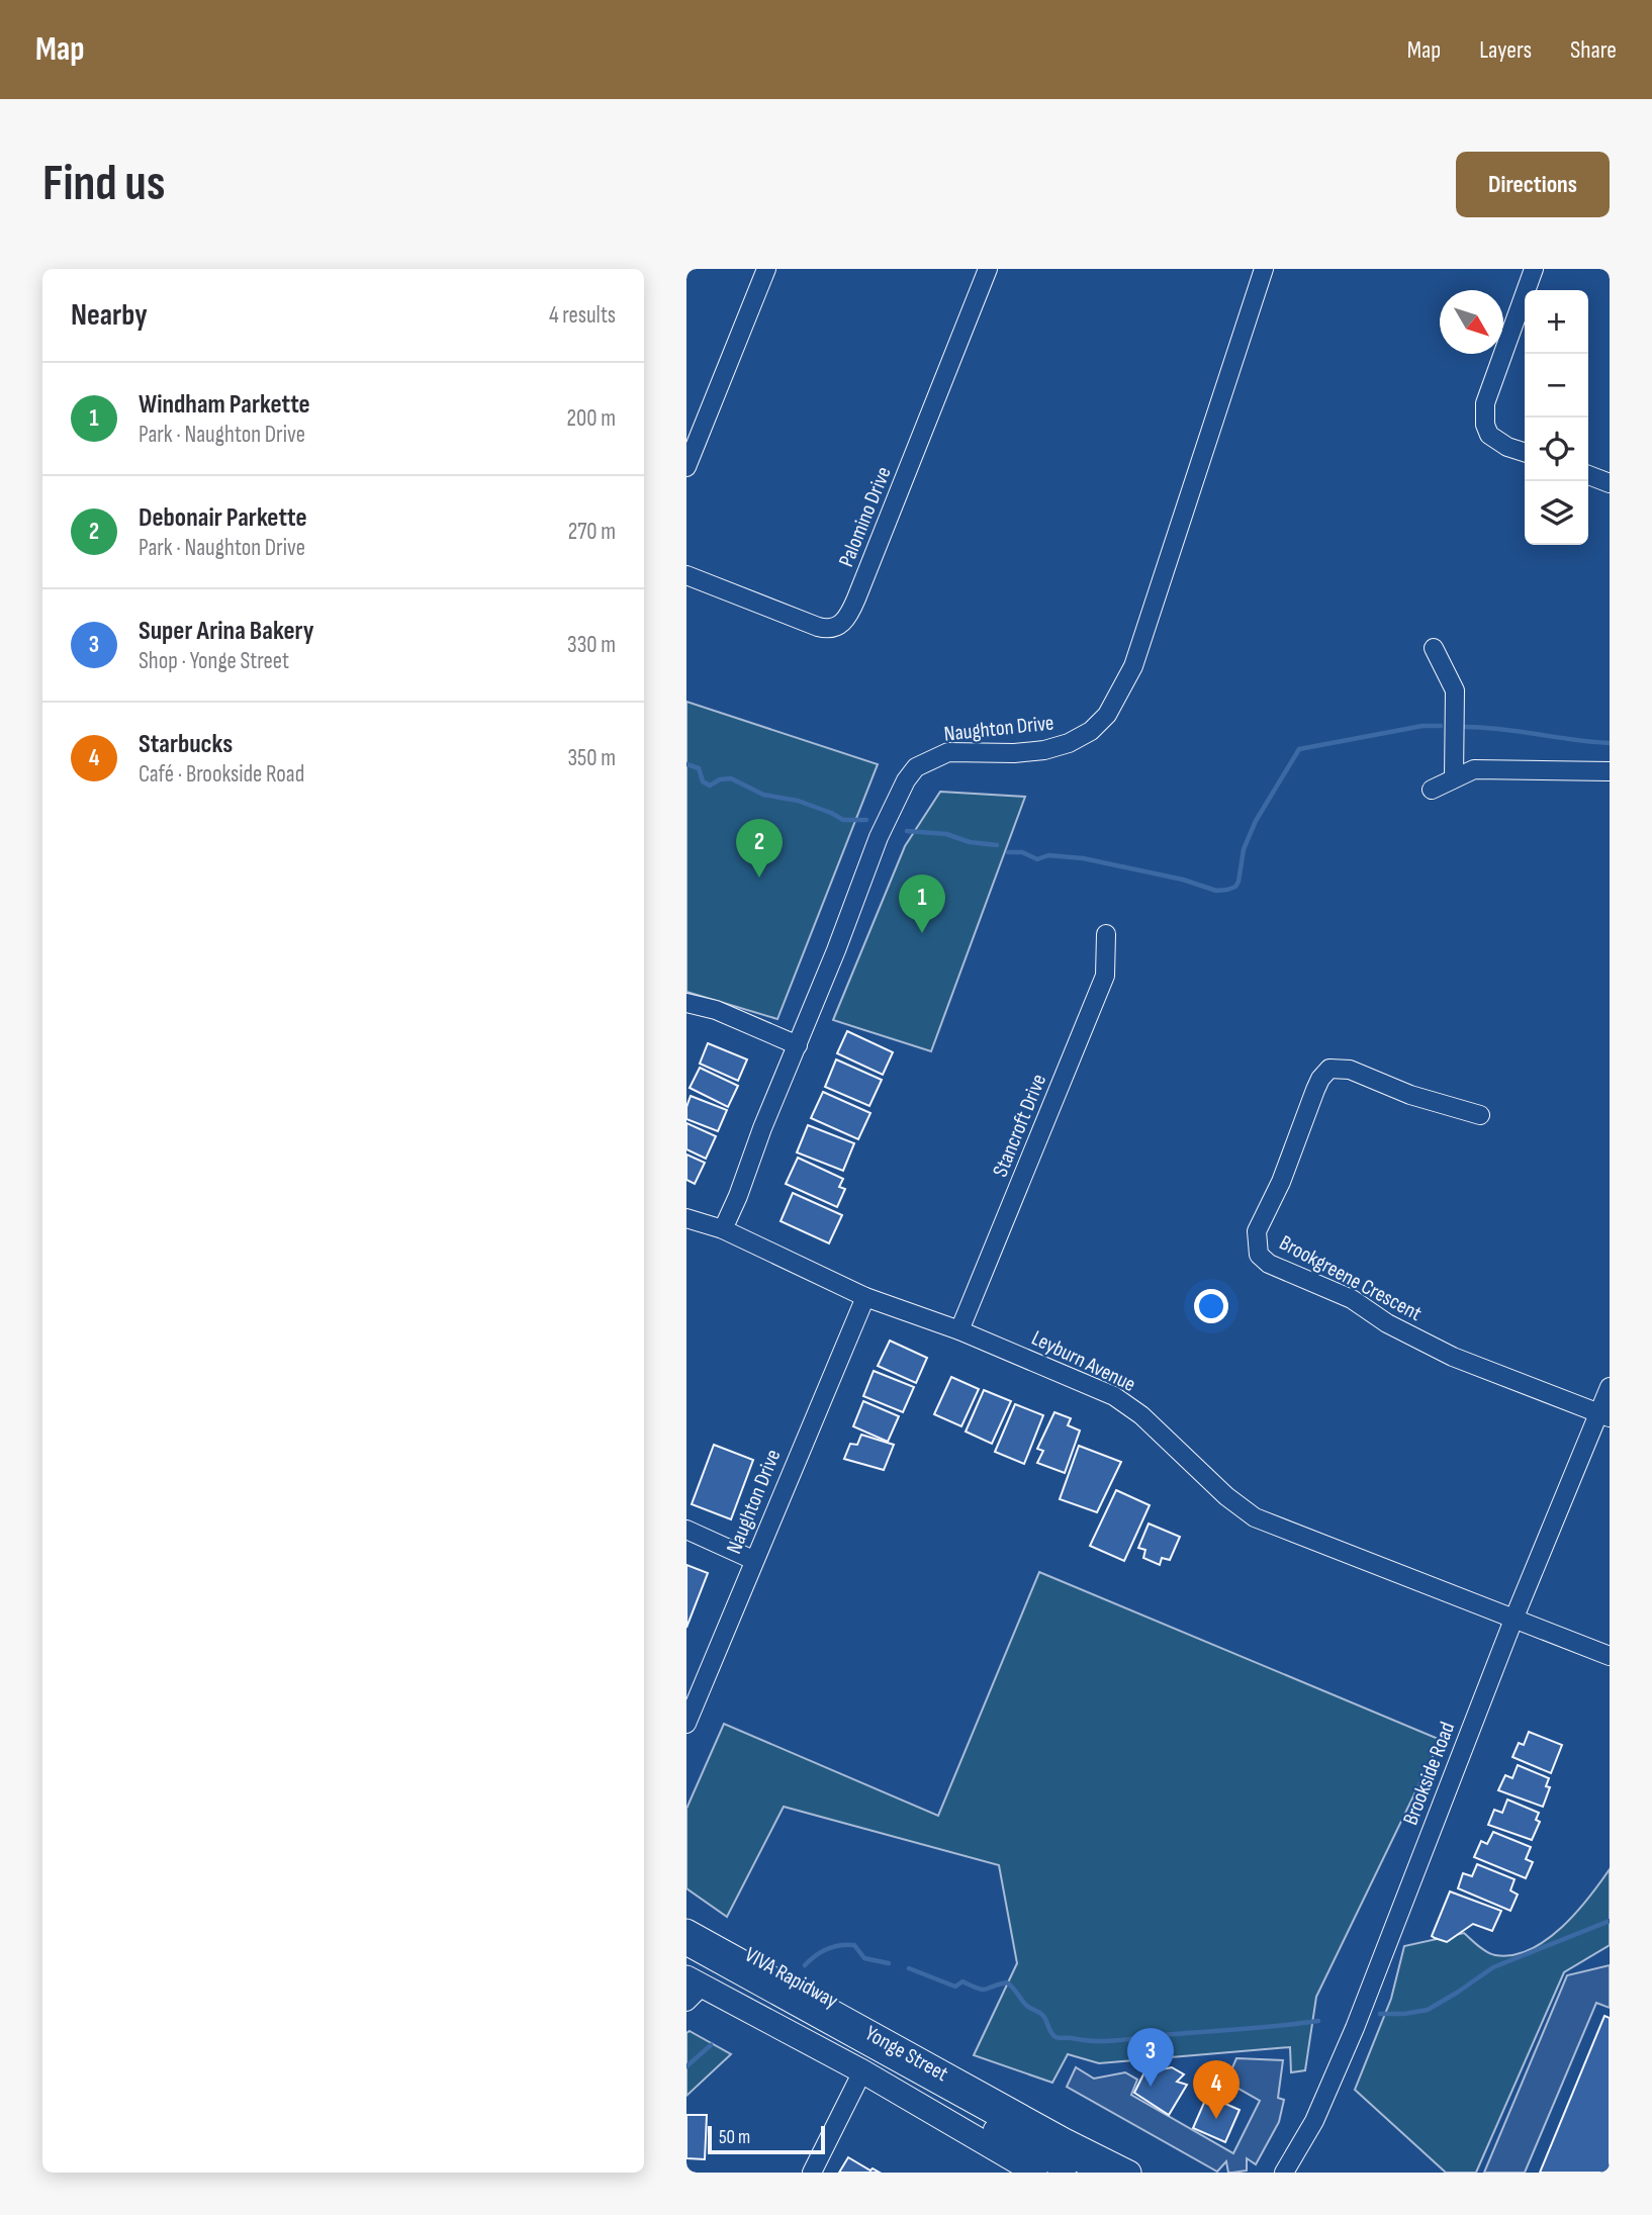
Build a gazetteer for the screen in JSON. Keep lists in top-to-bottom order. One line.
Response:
{"streets":{"main road":["Yonge Street"],"street":["Palomino Drive","Naughton Drive","Stancroft Drive","Brookgreene Crescent","Leyburn Avenue","Brookside Road","VIVA Rapidway"]},"crossings":[["Naughton Drive","Leyburn Avenue"],["Stancroft Drive","Leyburn Avenue"],["Brookgreene Crescent","Brookside Road"],["Leyburn Avenue","Brookside Road"]],"scale_bar":"50 m","north":"bottom right","page":{"header":"Map","nav":["Map","Layers","Share"],"buttons":"Directions","title":"Find us","heading":["Nearby","4 results"],"map_buttons":["+","−"],"list":[{"mark":"1","name":"Windham Parkette","note":"Park · Naughton Drive","value":"200 m"},{"mark":"2","name":"Debonair Parkette","note":"Park · Naughton Drive","value":"270 m"},{"mark":"3","name":"Super Arina Bakery","note":"Shop · Yonge Street","value":"330 m"},{"mark":"4","name":"Starbucks","note":"Café · Brookside Road","value":"350 m"}],"pins":["2","1","3","4"],"scale":"50 m"}}
